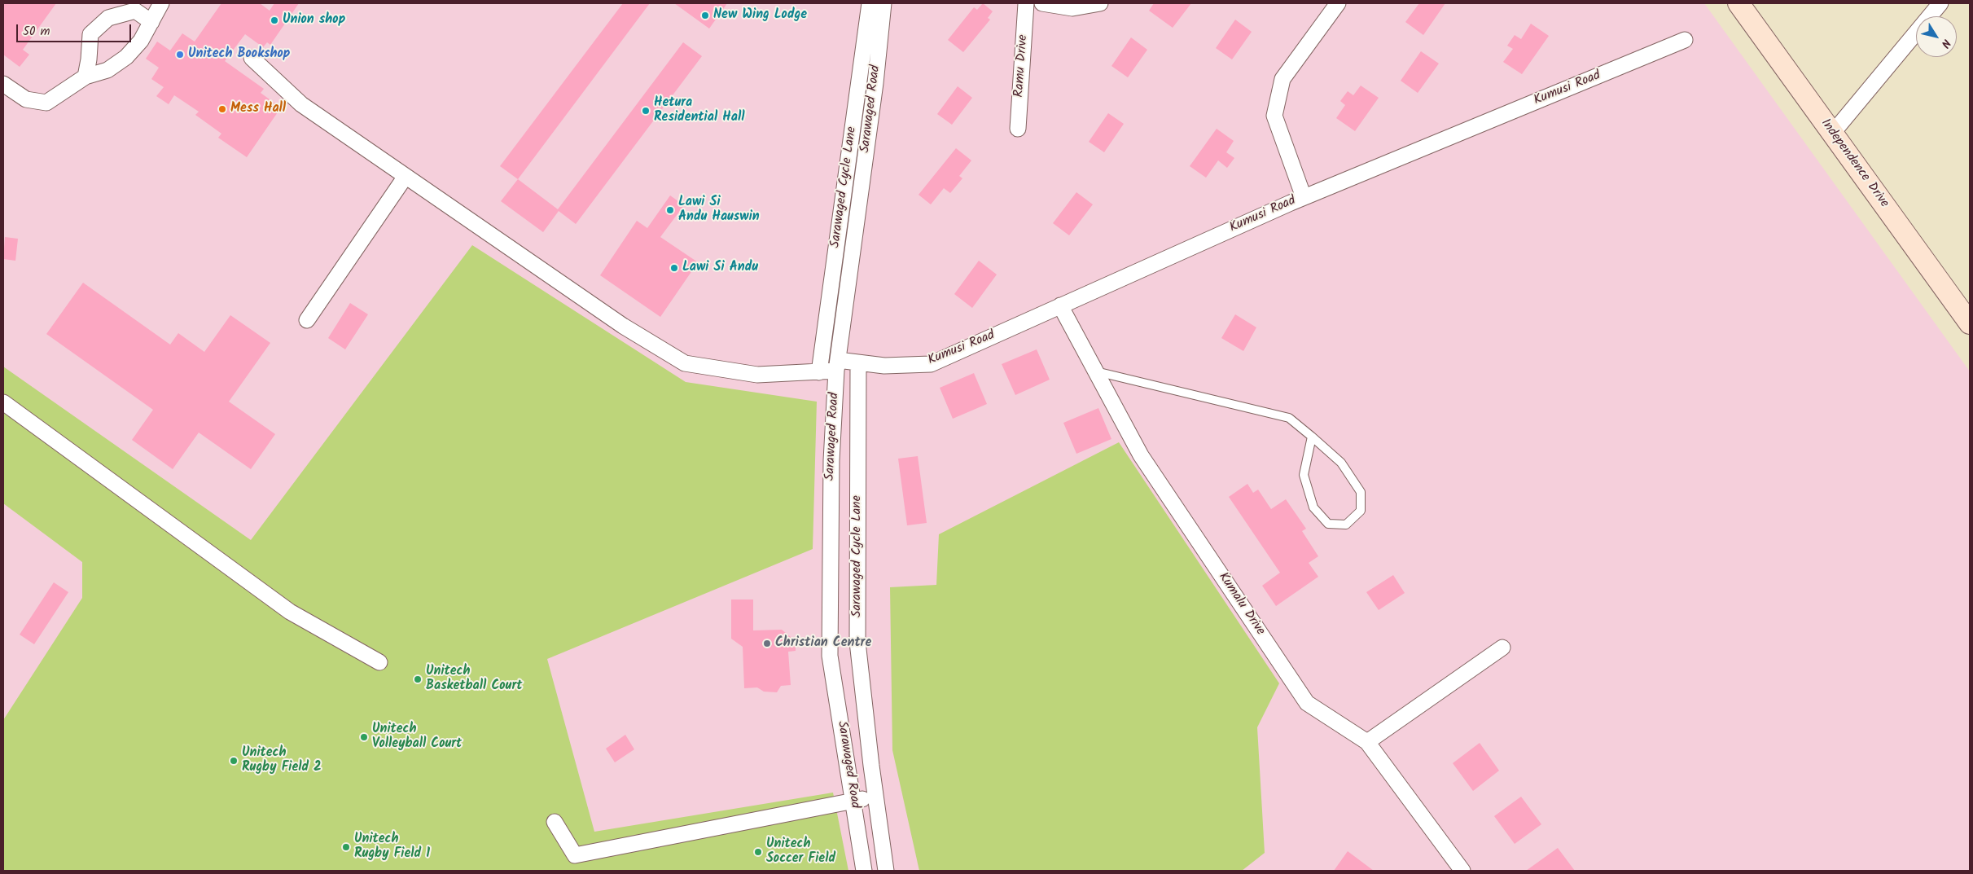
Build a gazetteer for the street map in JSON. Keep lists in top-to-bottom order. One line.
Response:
{"streets":{"main road":["Independence Drive"],"street":["Ramu Drive","Kumusi Road","Sarawaged Road","Sarawaged Cycle Lane","Kumalu Drive"]},"crossings":[["Kumusi Road","Sarawaged Road"],["Kumusi Road","Sarawaged Cycle Lane"],["Kumusi Road","Kumalu Drive"]],"places":["New Wing Lodge","Union shop","Unitech Bookshop","Mess Hall","Hetura Residential Hall","Lawi Si Andu Hauswin","Lawi Si Andu","Christian Centre","Unitech Basketball Court","Unitech Volleyball Court","Unitech Rugby Field 2","Unitech Rugby Field 1","Unitech Soccer Field"],"scale_bar":"50 m","north":"bottom right"}
